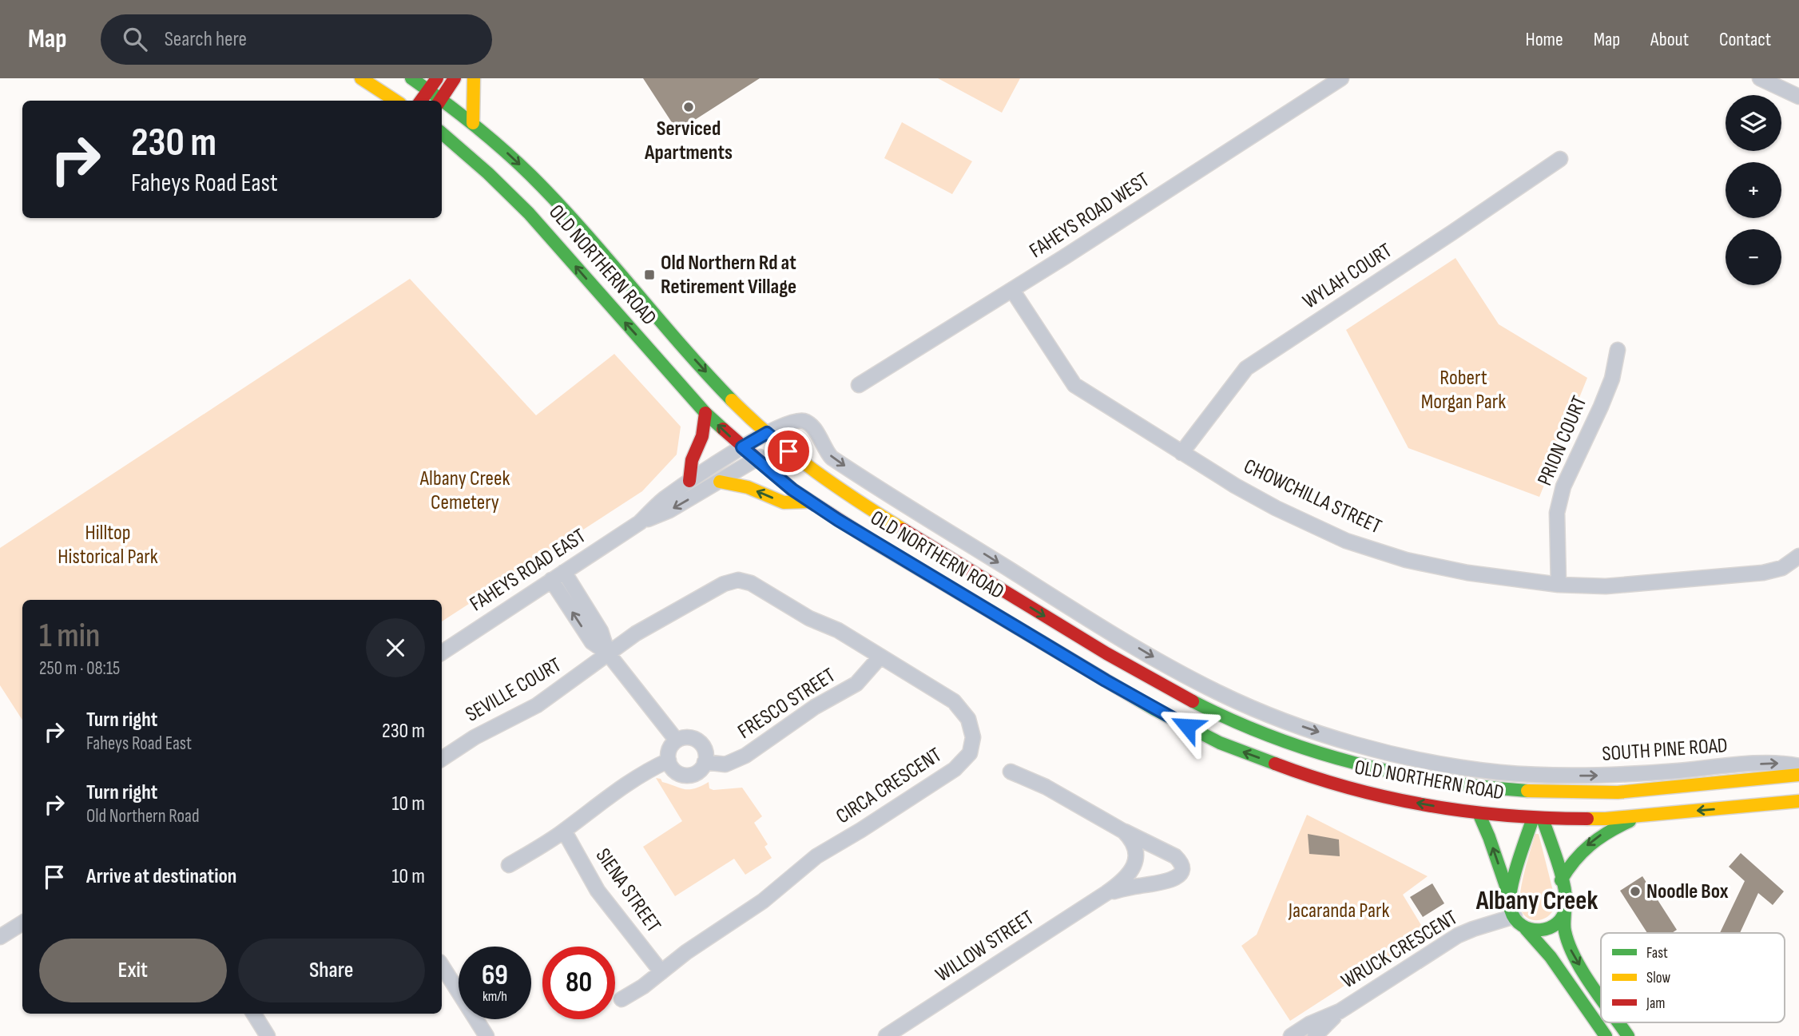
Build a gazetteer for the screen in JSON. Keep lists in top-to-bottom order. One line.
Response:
{"streets":{"main road":["OLD NORTHERN ROAD","SOUTH PINE ROAD"],"street":["FAHEYS ROAD WEST","WYLAH COURT","PRION COURT","CHOWCHILLA STREET","FAHEYS ROAD EAST","SEVILLE COURT","FRESCO STREET","CIRCA CRESCENT","SIENA STREET","WILLOW STREET","WRUCK CRESCENT"]},"crossings":[["FAHEYS ROAD WEST","CHOWCHILLA STREET"],["OLD NORTHERN ROAD","FAHEYS ROAD EAST"],["OLD NORTHERN ROAD","SOUTH PINE ROAD"],["WYLAH COURT","CHOWCHILLA STREET"],["PRION COURT","CHOWCHILLA STREET"],["SEVILLE COURT","CIRCA CRESCENT"],["FRESCO STREET","CIRCA CRESCENT"],["CIRCA CRESCENT","SIENA STREET"]],"one_way":["SOUTH PINE ROAD"],"districts":["Albany Creek"],"parks":["Robert Morgan Park","Albany Creek Cemetery","Hilltop Historical Park","Jacaranda Park"],"places":{"other":["Serviced Apartments","Noodle Box"],"transit":["Old Northern Rd at Retirement Village"]},"legend":["Fast","Slow","Jam"],"page":{"header":"Map","search":"Search here","nav":["Home","Map","About","Contact"],"map_buttons":["+","−"],"turn":["230 m","Faheys Road East"],"heading":["1 min","250 m · 08:15"],"list":[{"name":"Turn right","note":"Faheys Road East","value":"230 m"},{"name":"Turn right","note":"Old Northern Road","value":"10 m"},{"name":"Arrive at destination","value":"10 m"}],"buttons":["Exit","Share"],"speed":"69 km/h","limit":"80"}}
